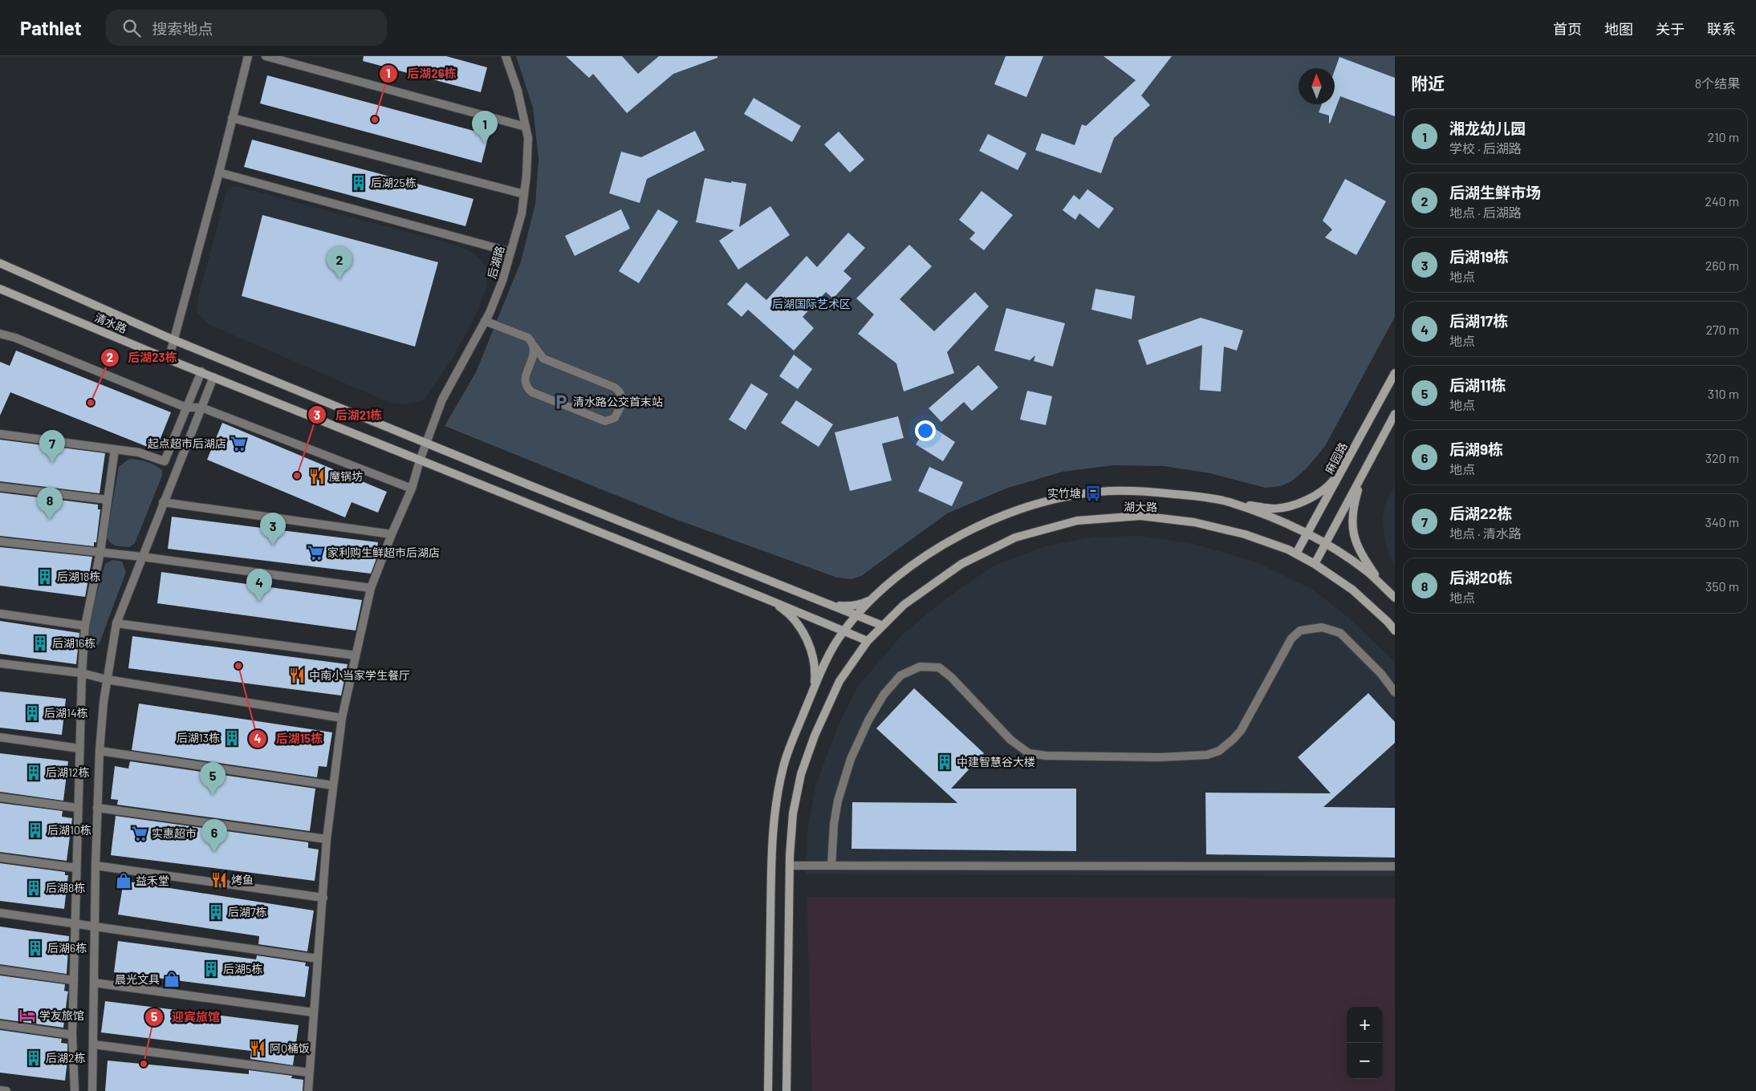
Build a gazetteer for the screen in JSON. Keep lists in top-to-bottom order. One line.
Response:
{"streets":{"main road":["清水路","麻园路","湖大路"],"street":["后湖路"]},"crossings":[["后湖路","清水路"],["麻园路","湖大路"]],"parks":["后湖国际艺术区"],"places":{"other":["后湖26栋","后湖23栋","后湖21栋","后湖15栋","迎宾旅馆"],"building":["后湖25栋","后湖18栋","后湖16栋","后湖14栋","后湖13栋","中建智慧谷大楼","后湖12栋","后湖10栋","后湖8栋","后湖7栋","后湖6栋","后湖5栋","后湖2栋"],"parking":["清水路公交首末站"],"supermarket":["起点超市后湖店","家利购生鲜超市后湖店","实惠超市"],"restaurant":["魔锅坊","中南小当家学生餐厅","烤鱼","阿Q桶饭"],"bus stop":["实竹塘"],"shop":["益禾堂","晨光文具"],"hotel":["学友旅馆"]},"north":"top","page":{"header":"Pathlet","search":"搜索地点","nav":["首页","地图","关于","联系"],"heading":["附近","8个结果"],"list":[{"mark":"1","name":"湘龙幼儿园","note":"学校 · 后湖路","value":"210 m"},{"mark":"2","name":"后湖生鲜市场","note":"地点 · 后湖路","value":"240 m"},{"mark":"3","name":"后湖19栋","note":"地点","value":"260 m"},{"mark":"4","name":"后湖17栋","note":"地点","value":"270 m"},{"mark":"5","name":"后湖11栋","note":"地点","value":"310 m"},{"mark":"6","name":"后湖9栋","note":"地点","value":"320 m"},{"mark":"7","name":"后湖22栋","note":"地点 · 清水路","value":"340 m"},{"mark":"8","name":"后湖20栋","note":"地点","value":"350 m"}],"pins":["1","2","7","8","3","4","5","6"],"map_buttons":["+","−"]}}
